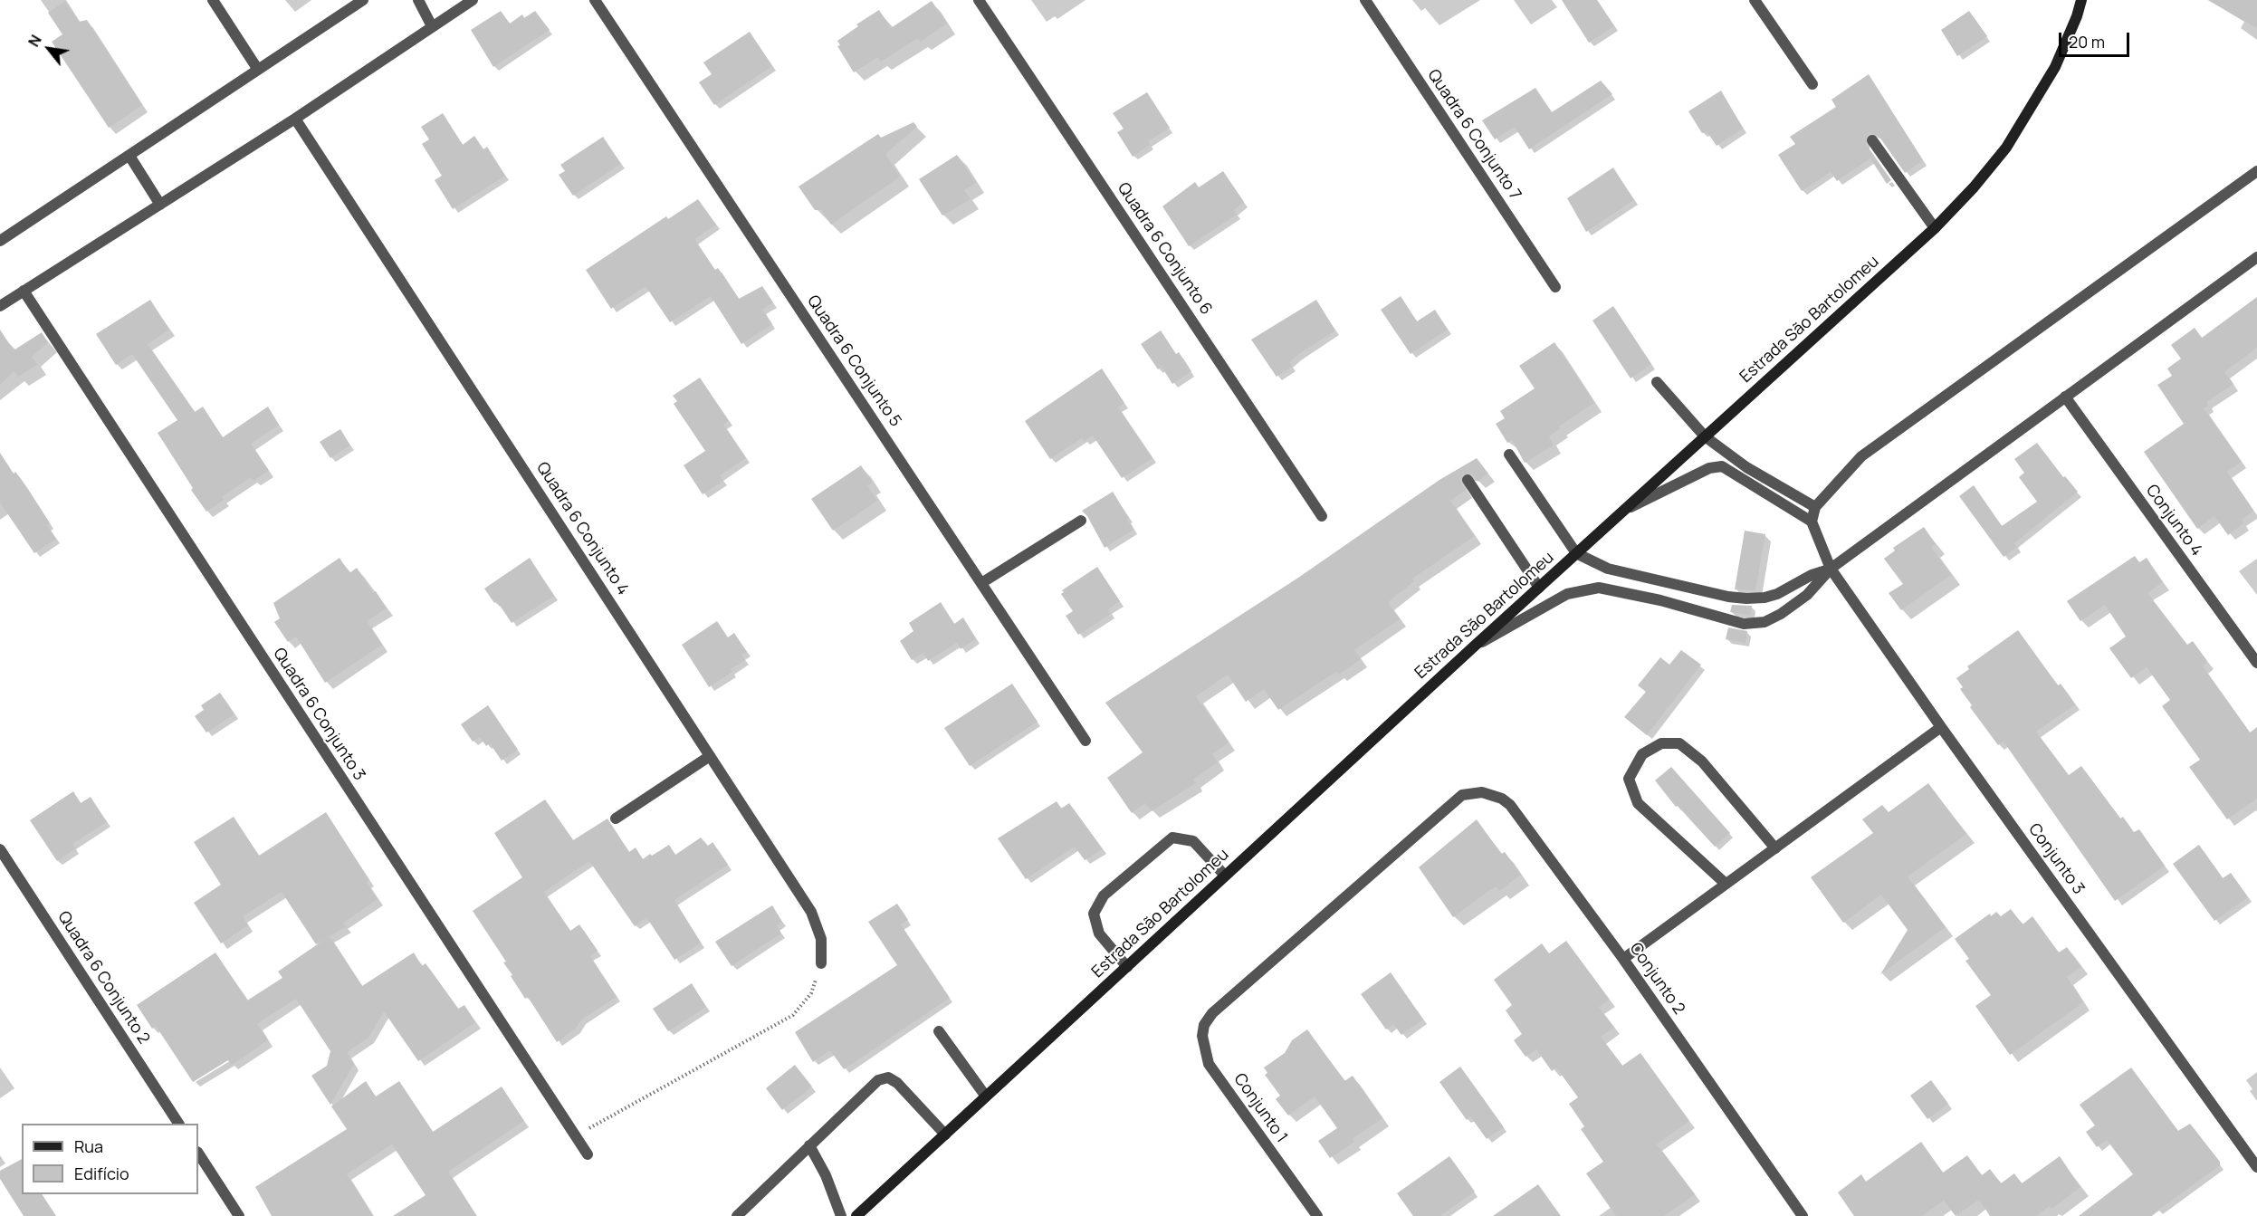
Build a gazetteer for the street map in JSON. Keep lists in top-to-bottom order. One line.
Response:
{"streets":{"street":["Quadra 6 Conjunto 7","Quadra 6 Conjunto 6","Estrada São Bartolomeu","Quadra 6 Conjunto 5","Conjunto 4","Quadra 6 Conjunto 4","Quadra 6 Conjunto 3","Conjunto 3","Quadra 6 Conjunto 2","Conjunto 2","Conjunto 1"]},"crossings":[["Conjunto 2","Conjunto 1"]],"legend":["Rua","Edifício"],"scale_bar":"20 m","north":"top left"}
